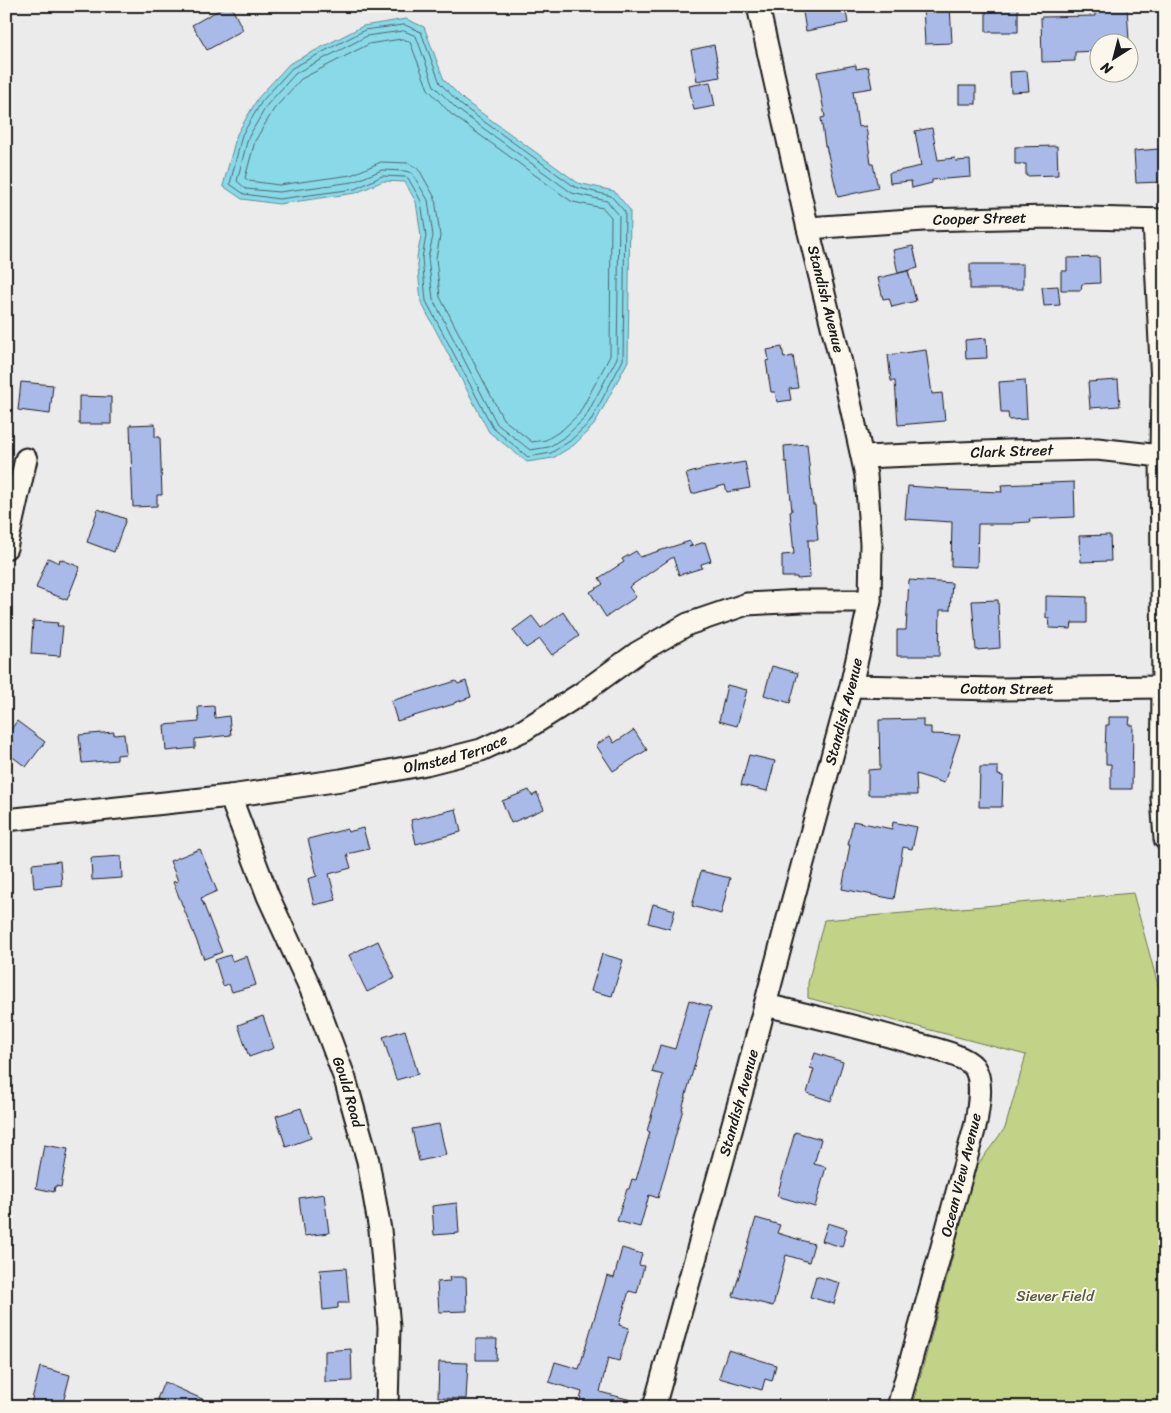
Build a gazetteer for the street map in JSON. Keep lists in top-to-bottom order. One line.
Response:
{"streets":{"street":["Cooper Street","Standish Avenue","Clark Street","Cotton Street","Olmsted Terrace","Gould Road","Ocean View Avenue"]},"crossings":[["Cooper Street","Standish Avenue"],["Standish Avenue","Clark Street"],["Standish Avenue","Cotton Street"],["Standish Avenue","Olmsted Terrace"],["Standish Avenue","Ocean View Avenue"],["Olmsted Terrace","Gould Road"]],"parks":["Siever Field"],"north":"bottom left"}
